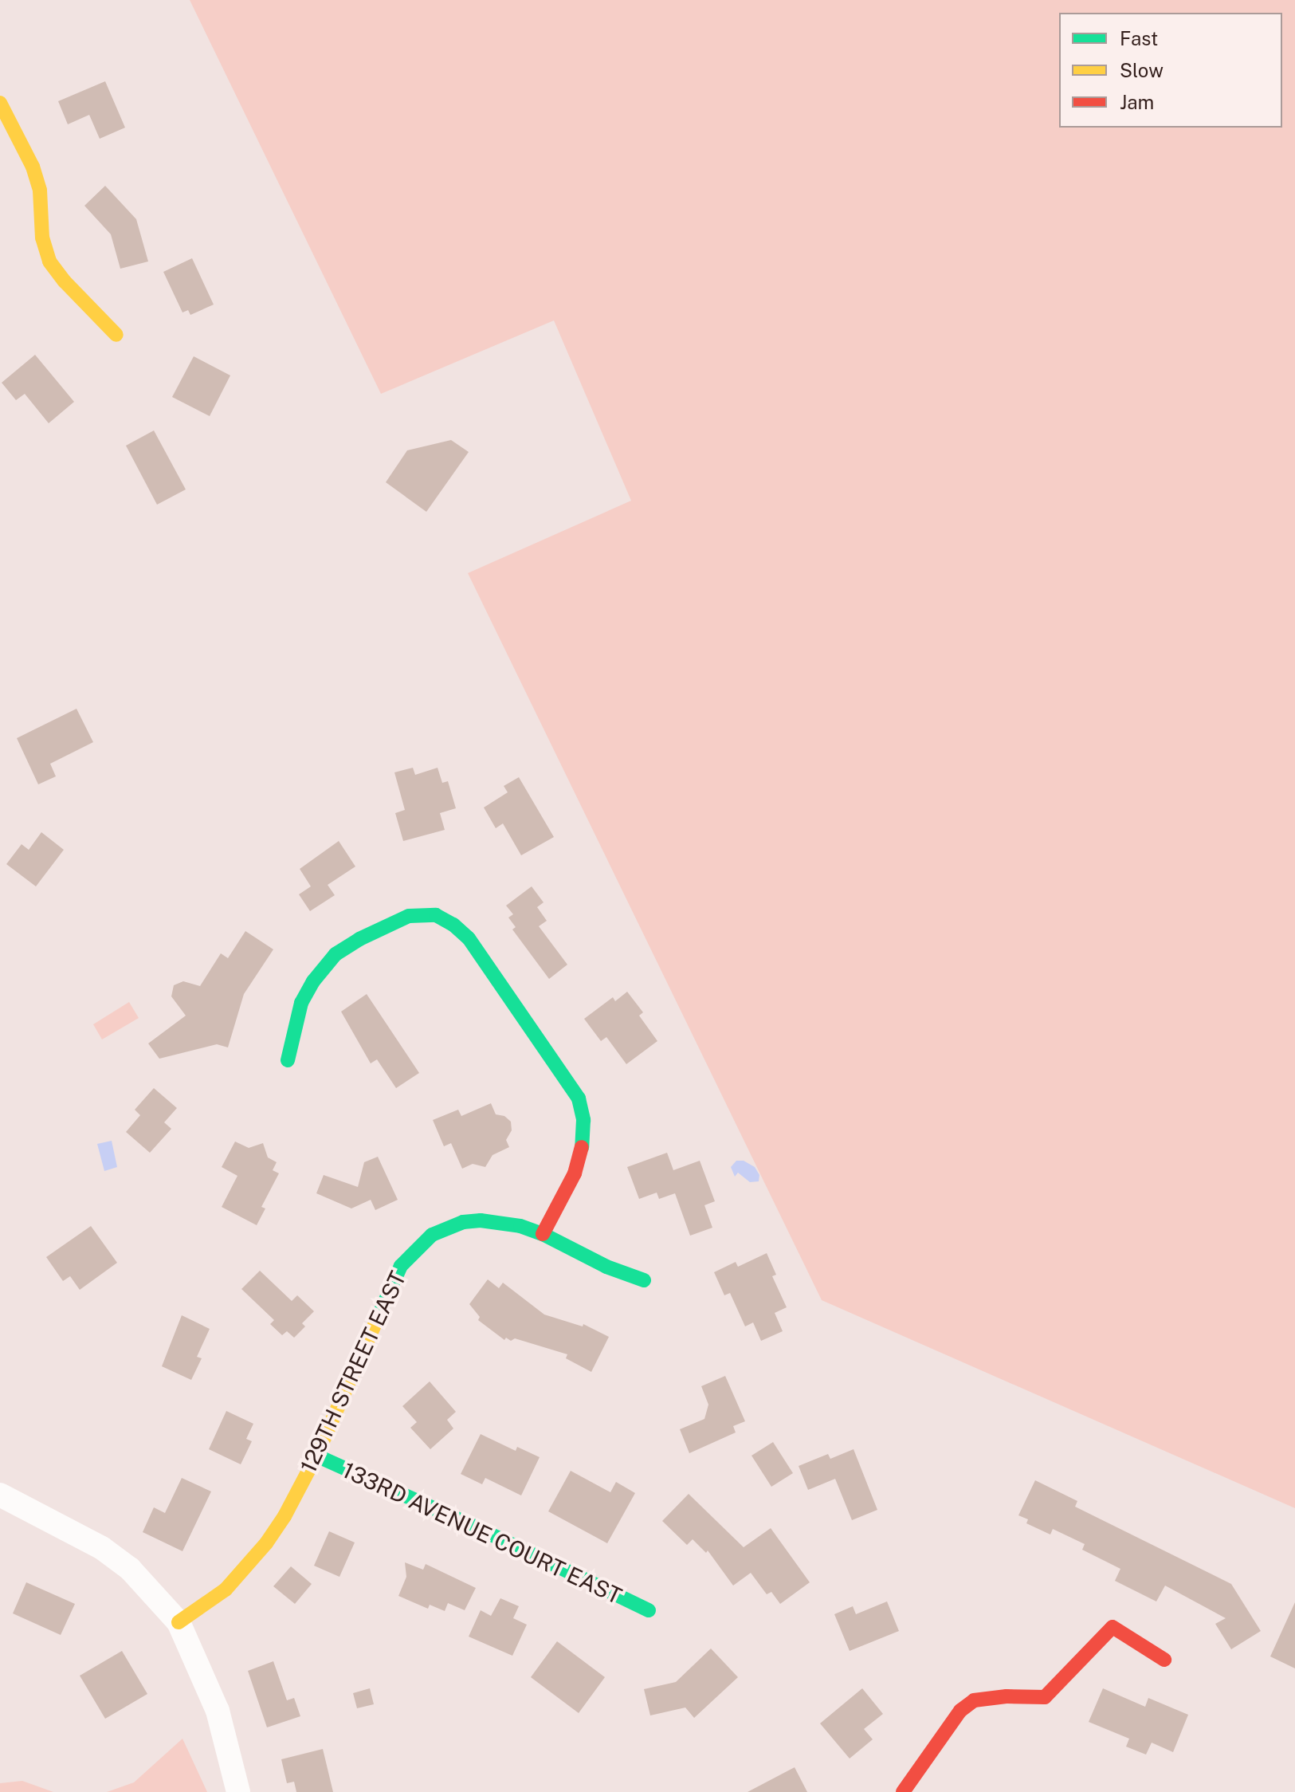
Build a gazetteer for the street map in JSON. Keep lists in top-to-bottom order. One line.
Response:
{"streets":{"street":["129TH STREET EAST","133RD AVENUE COURT EAST"]},"crossings":[["129TH STREET EAST","133RD AVENUE COURT EAST"]],"legend":["Fast","Slow","Jam"]}
